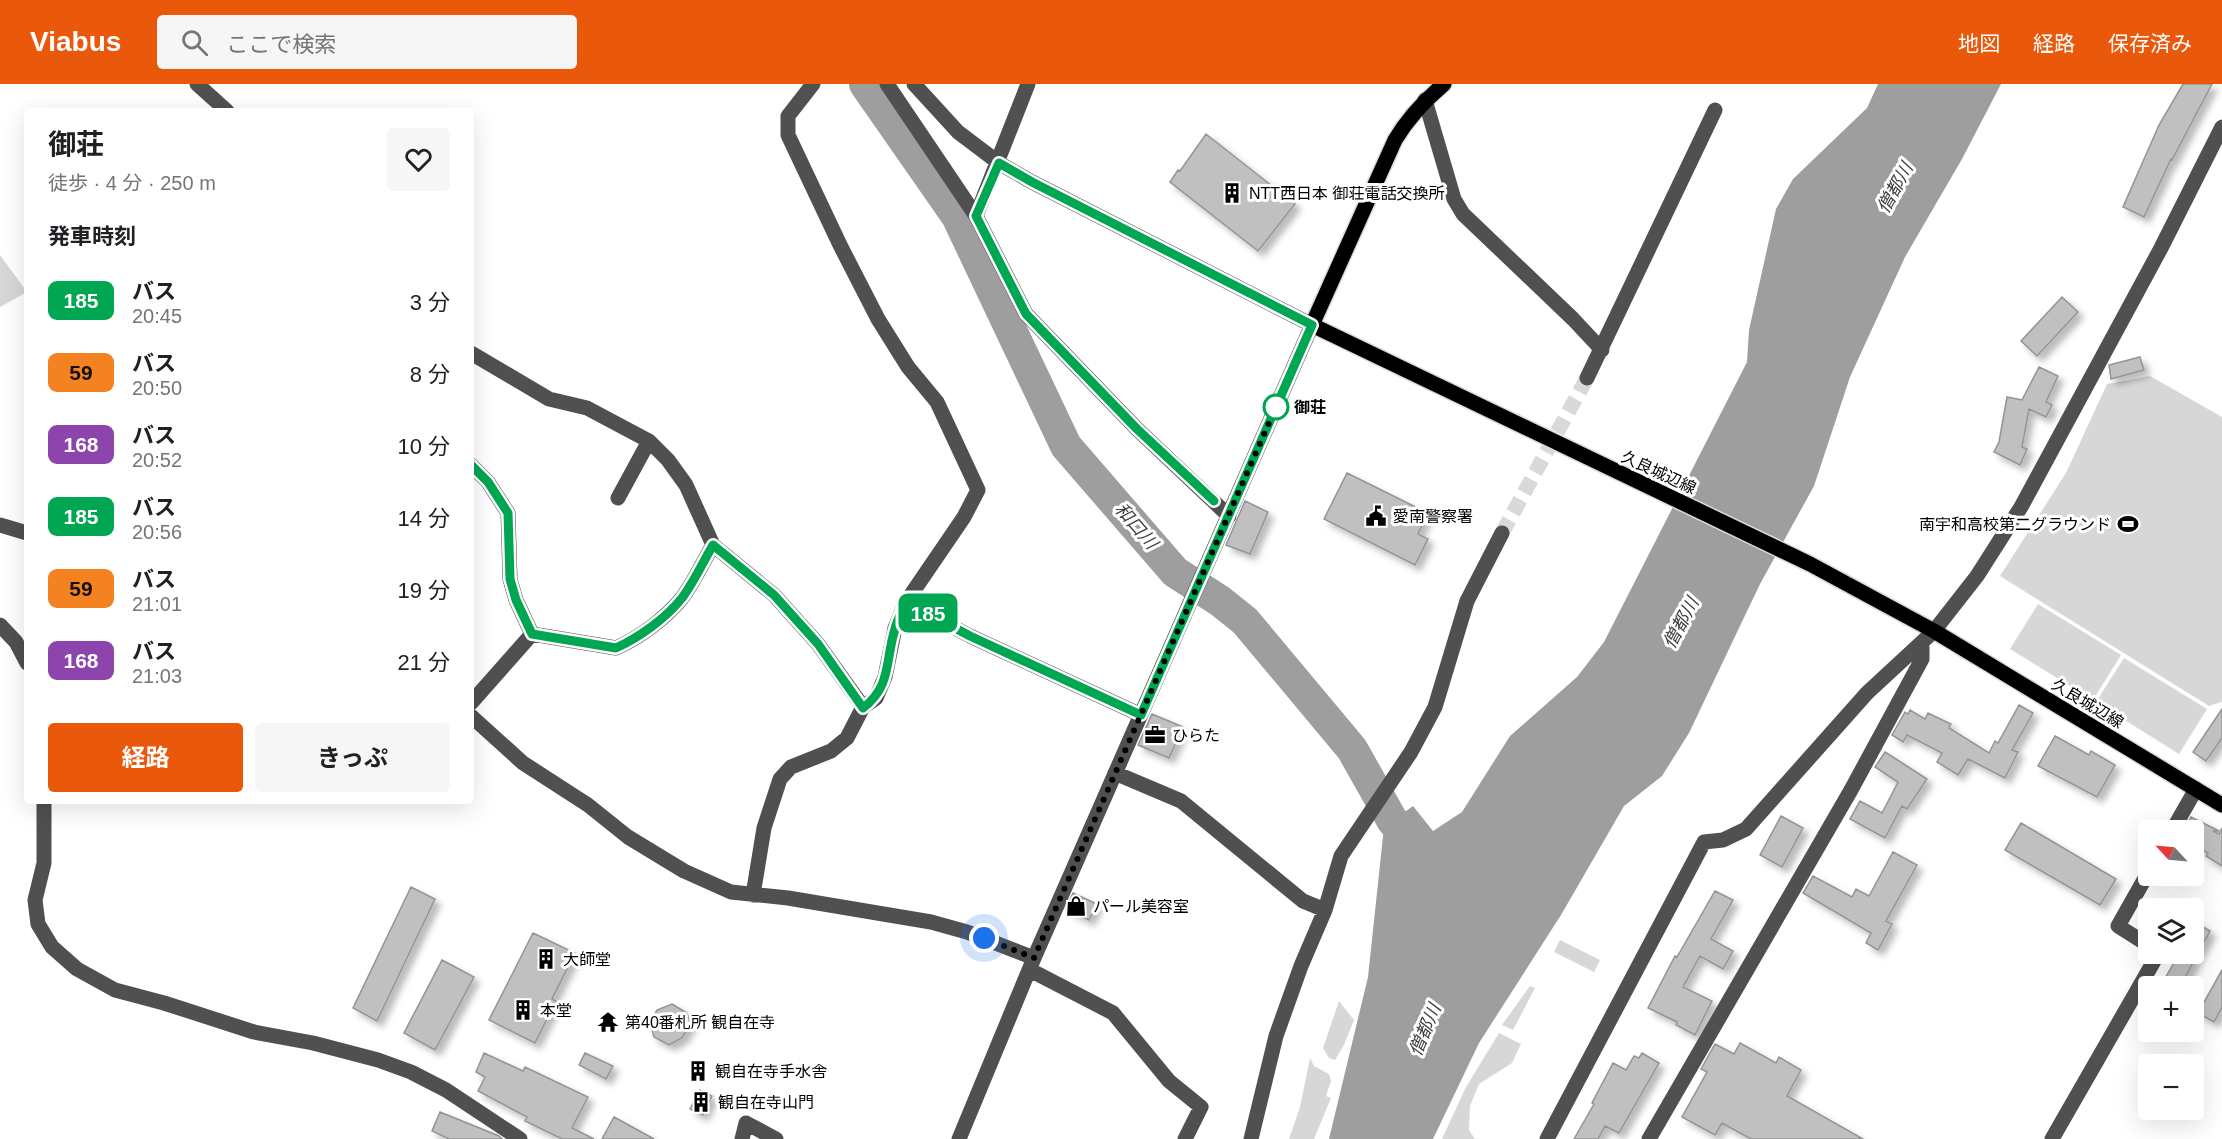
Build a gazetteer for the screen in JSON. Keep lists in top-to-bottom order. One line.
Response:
{"streets":{"main road":["久良城辺線"]},"water":["僧都川","和口川"],"places":{"building":["NTT西日本 御荘電話交換所","大師堂","本堂","観自在寺手水舎","観自在寺山門"],"other":["御荘"],"public building":["愛南警察署"],"sports":["南宇和高校第二グラウンド"],"office":["ひらた"],"shop":["パール美容室"],"temple":["第40番札所 観自在寺"]},"lines":["bus line 185"],"north":"top left","page":{"header":"Viabus","search":"ここで検索","nav":["地図","経路","保存済み"],"on_map":"185","heading":[["御荘","徒歩 · 4 分 · 250 m"],"発車時刻"],"list":[{"mark":"185","name":"バス","note":"20:45","value":"3 分"},{"mark":"59","name":"バス","note":"20:50","value":"8 分"},{"mark":"168","name":"バス","note":"20:52","value":"10 分"},{"mark":"185","name":"バス","note":"20:56","value":"14 分"},{"mark":"59","name":"バス","note":"21:01","value":"19 分"},{"mark":"168","name":"バス","note":"21:03","value":"21 分"}],"buttons":["経路","きっぷ"],"map_buttons":["+","−"]}}
